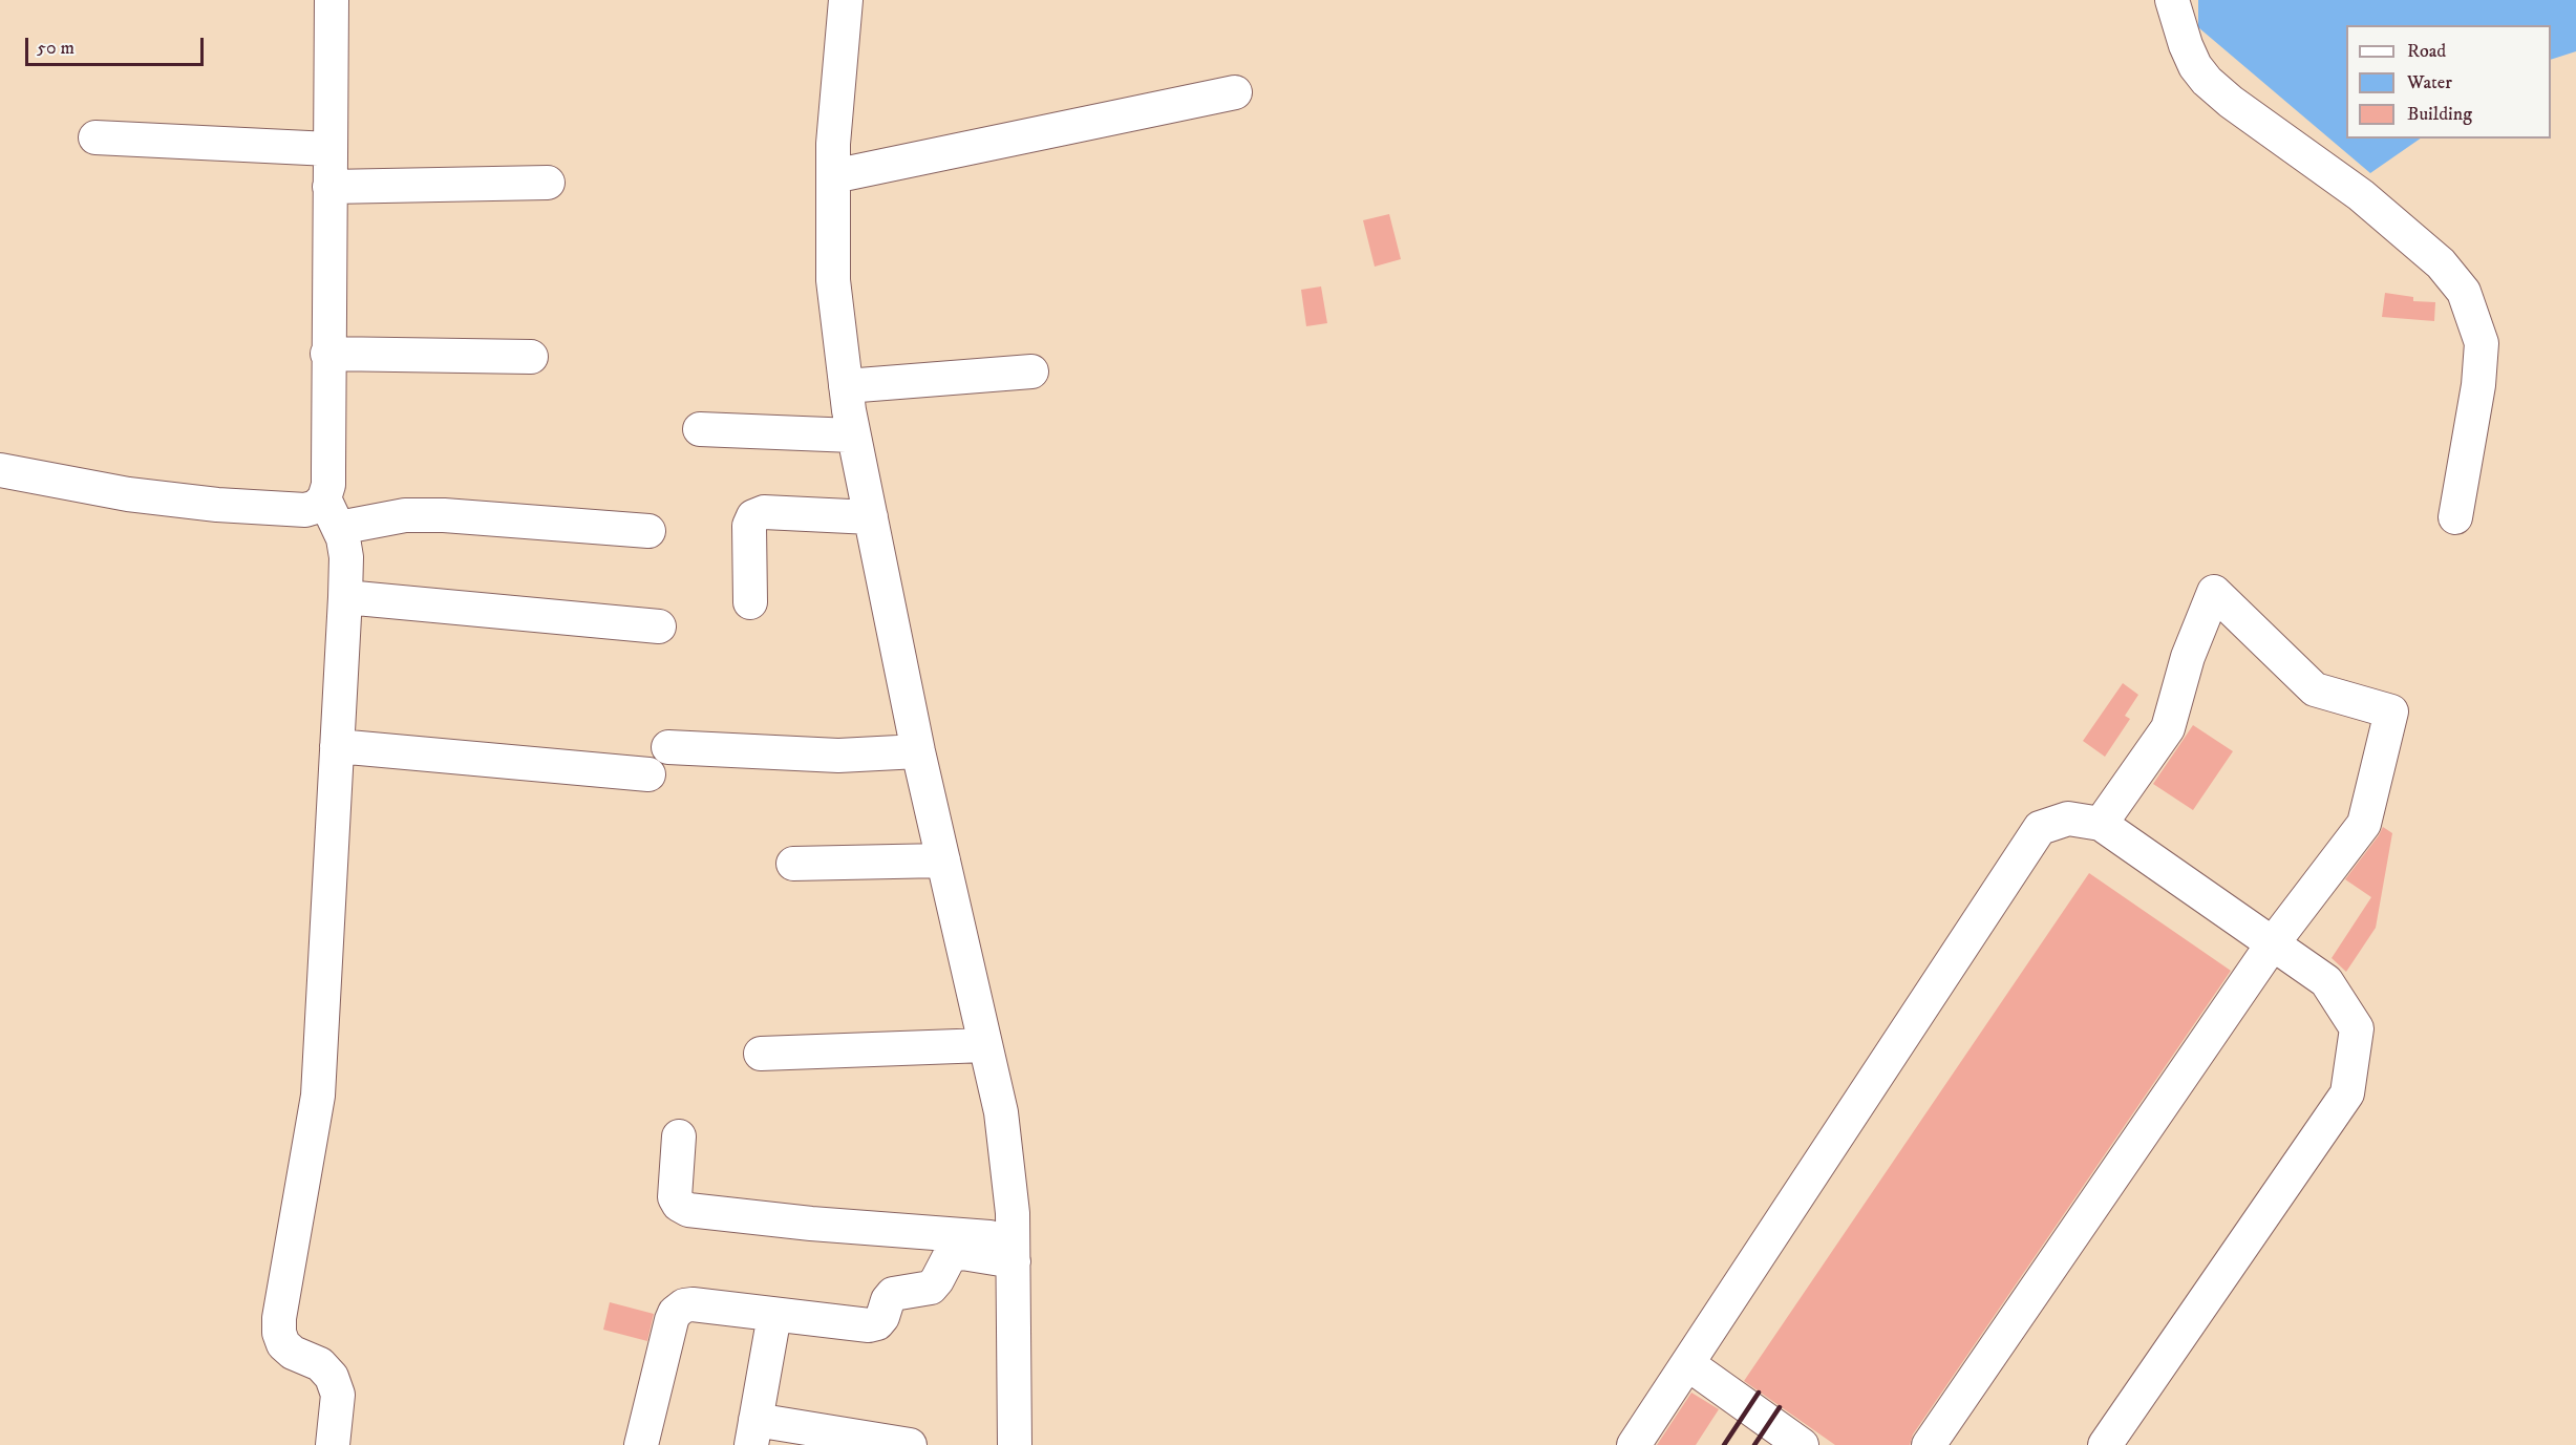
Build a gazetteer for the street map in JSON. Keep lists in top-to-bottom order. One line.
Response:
{"legend":["Road","Water","Building"],"scale_bar":"50 m"}
